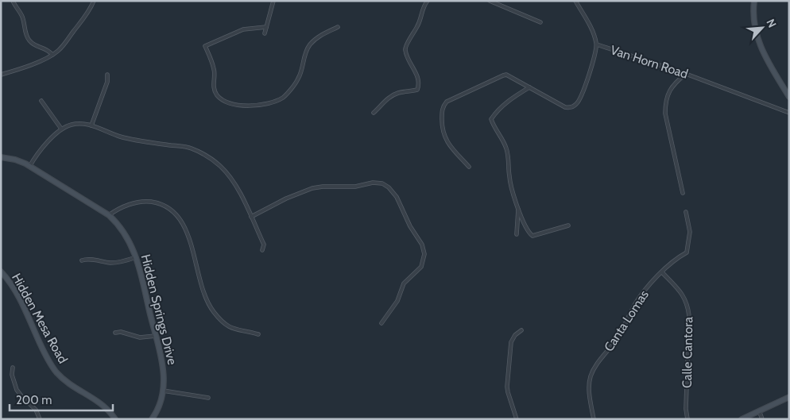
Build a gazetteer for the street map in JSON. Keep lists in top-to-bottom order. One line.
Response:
{"streets":{"street":["Van Horn Road","Hidden Springs Drive","Hidden Mesa Road","Canta Lomas","Calle Cantora"]},"crossings":[["Canta Lomas","Calle Cantora"]],"scale_bar":"200 m","north":"top right"}
